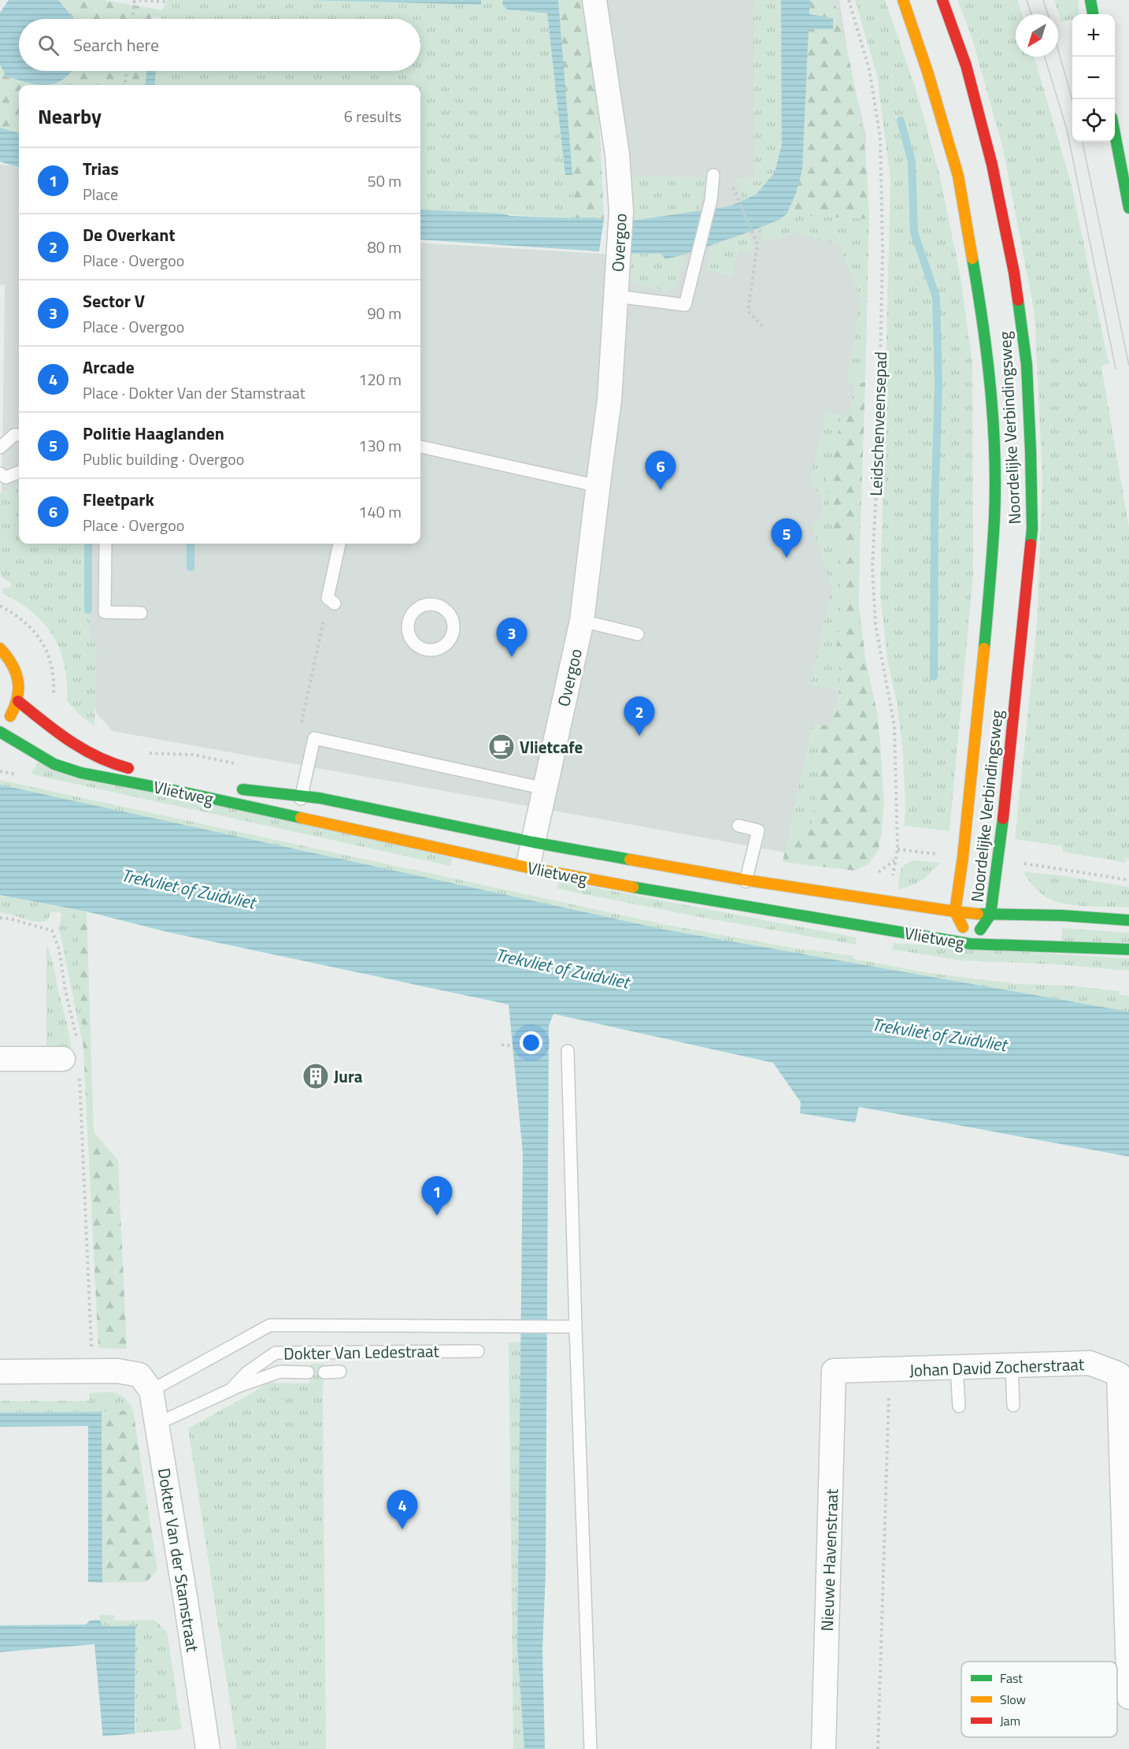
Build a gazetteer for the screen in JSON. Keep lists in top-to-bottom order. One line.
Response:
{"streets":{"street":["Overgoo","Noordelijke Verbindingsweg","Vlietweg","Johan David Zocherstraat","Dokter Van der Stamstraat","Nieuwe Havenstraat"],"lane":["Dokter Van Ledestraat"],"path":["Leidschenveensepad"]},"crossings":[["Overgoo","Vlietweg"],["Noordelijke Verbindingsweg","Vlietweg"],["Johan David Zocherstraat","Nieuwe Havenstraat"]],"water":["Trekvliet of Zuidvliet"],"places":{"cafe":["Vlietcafe"],"building":["Jura"]},"legend":["Fast","Slow","Jam"],"north":"bottom left","page":{"map_buttons":["+","−"],"search":"Search here","heading":["Nearby","6 results"],"list":[{"mark":"1","name":"Trias","note":"Place","value":"50 m"},{"mark":"2","name":"De Overkant","note":"Place · Overgoo","value":"80 m"},{"mark":"3","name":"Sector V","note":"Place · Overgoo","value":"90 m"},{"mark":"4","name":"Arcade","note":"Place · Dokter Van der Stamstraat","value":"120 m"},{"mark":"5","name":"Politie Haaglanden","note":"Public building · Overgoo","value":"130 m"},{"mark":"6","name":"Fleetpark","note":"Place · Overgoo","value":"140 m"}],"pins":["6","5","3","2","1","4"]}}
